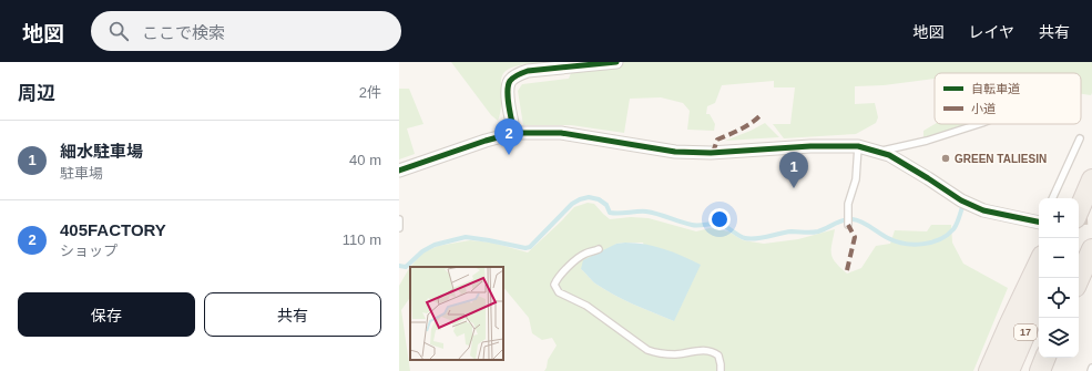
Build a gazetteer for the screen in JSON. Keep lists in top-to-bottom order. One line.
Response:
{"streets":{"main road":["17"]},"places":["GREEN TALIESIN"],"legend":["自転車道","小道"],"page":{"header":"地図","search":"ここで検索","nav":["地図","レイヤ","共有"],"heading":["周辺","2件"],"pins":["2","1"],"list":[{"mark":"1","name":"細水駐車場","note":"駐車場","value":"40 m"},{"mark":"2","name":"405FACTORY","note":"ショップ","value":"110 m"}],"map_buttons":["+","−"],"buttons":["保存","共有"]}}
